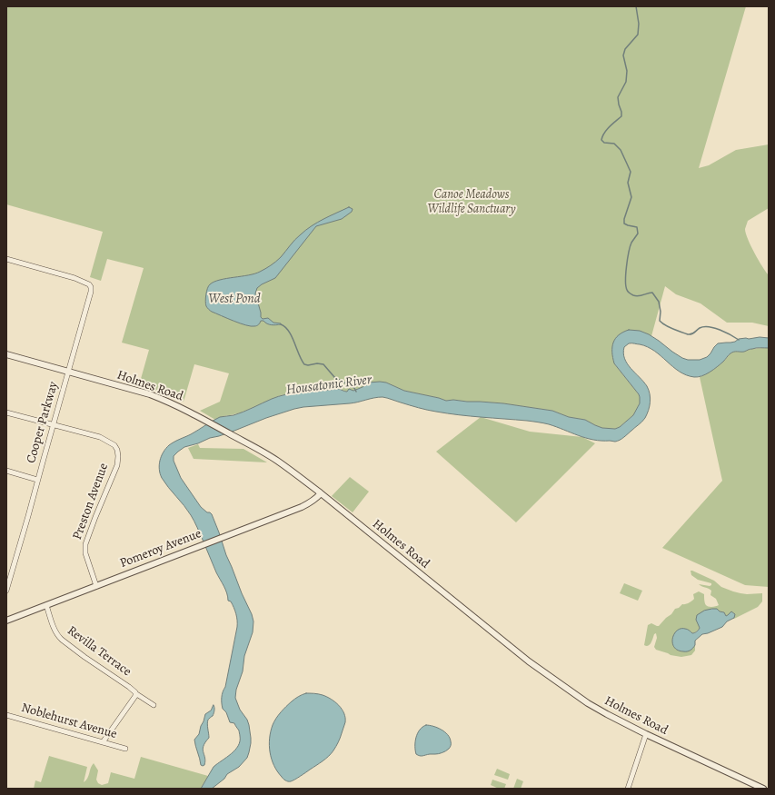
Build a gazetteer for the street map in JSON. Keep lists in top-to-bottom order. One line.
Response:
{"streets":{"street":["Holmes Road","Cooper Parkway","Preston Avenue","Pomeroy Avenue","Revilla Terrace","Noblehurst Avenue"]},"crossings":[["Holmes Road","Cooper Parkway"],["Holmes Road","Pomeroy Avenue"],["Cooper Parkway","Preston Avenue"],["Preston Avenue","Pomeroy Avenue"],["Pomeroy Avenue","Revilla Terrace"]],"water":["West Pond","Housatonic River"],"parks":["Canoe Meadows Wildlife Sanctuary"]}
